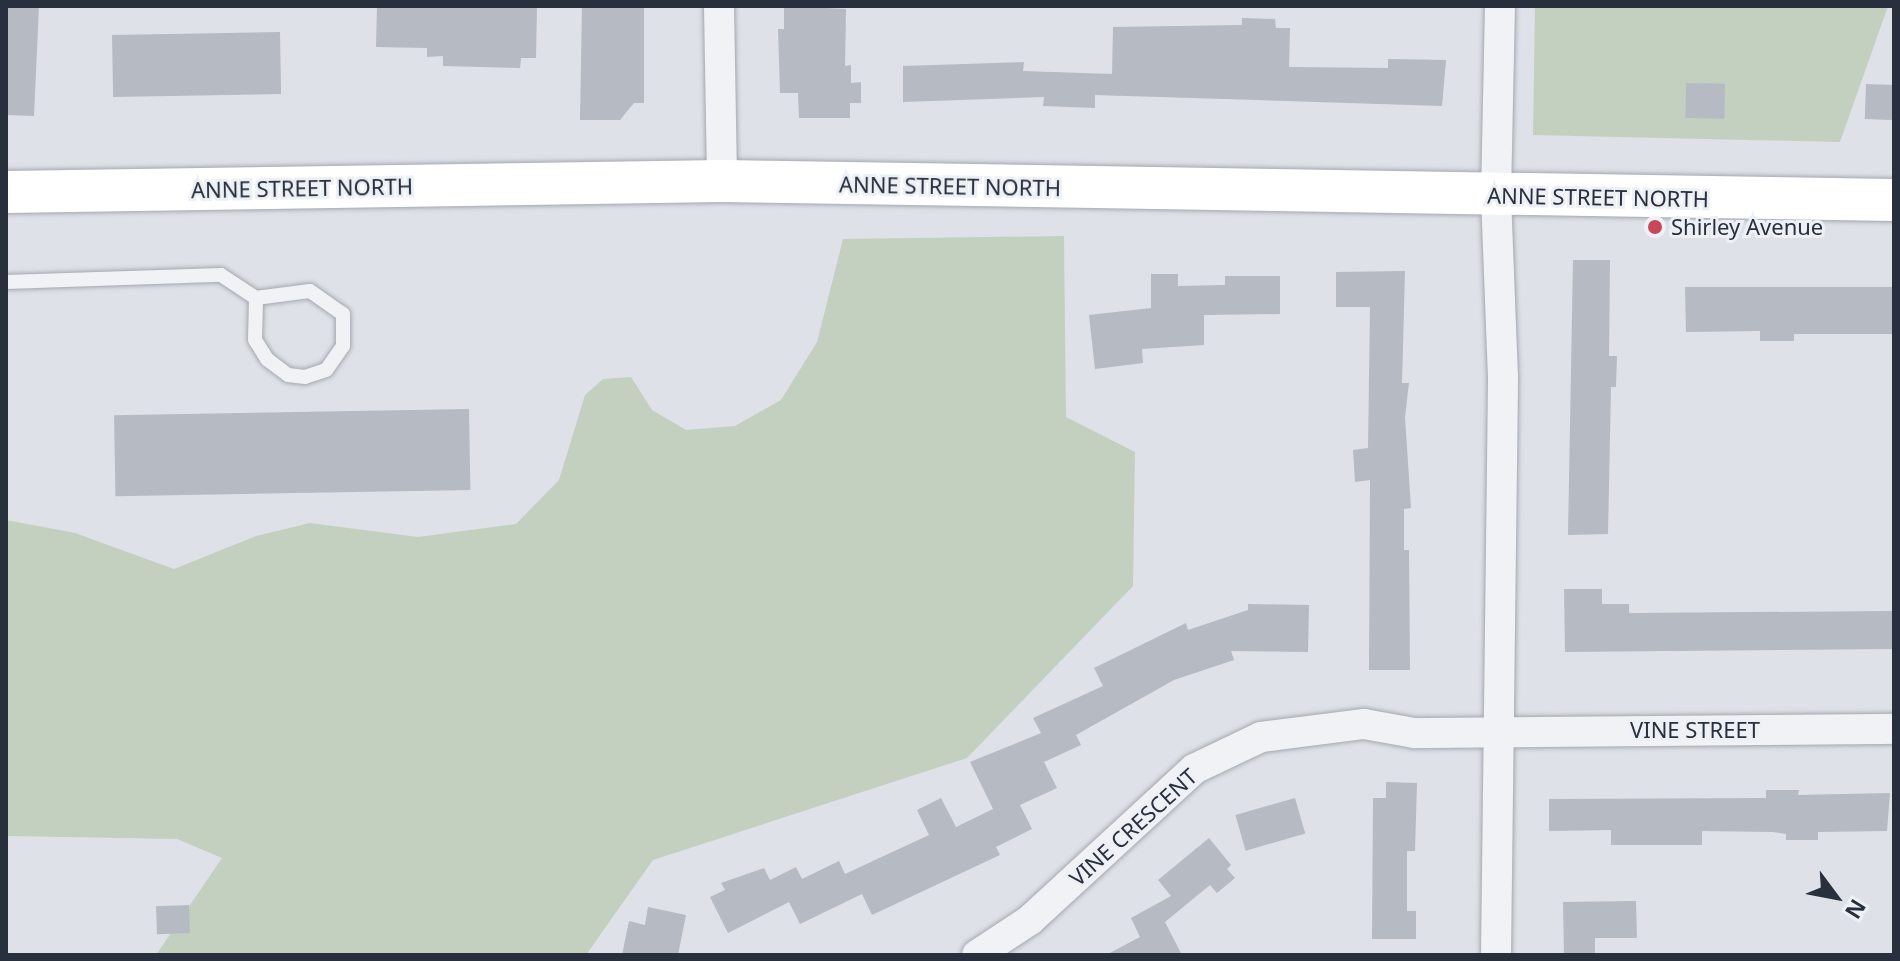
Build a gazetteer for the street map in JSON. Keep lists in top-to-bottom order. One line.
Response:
{"streets":{"street":["ANNE STREET NORTH","VINE STREET","VINE CRESCENT"]},"crossings":[["VINE STREET","VINE CRESCENT"]],"places":["Shirley Avenue"],"north":"bottom right"}
